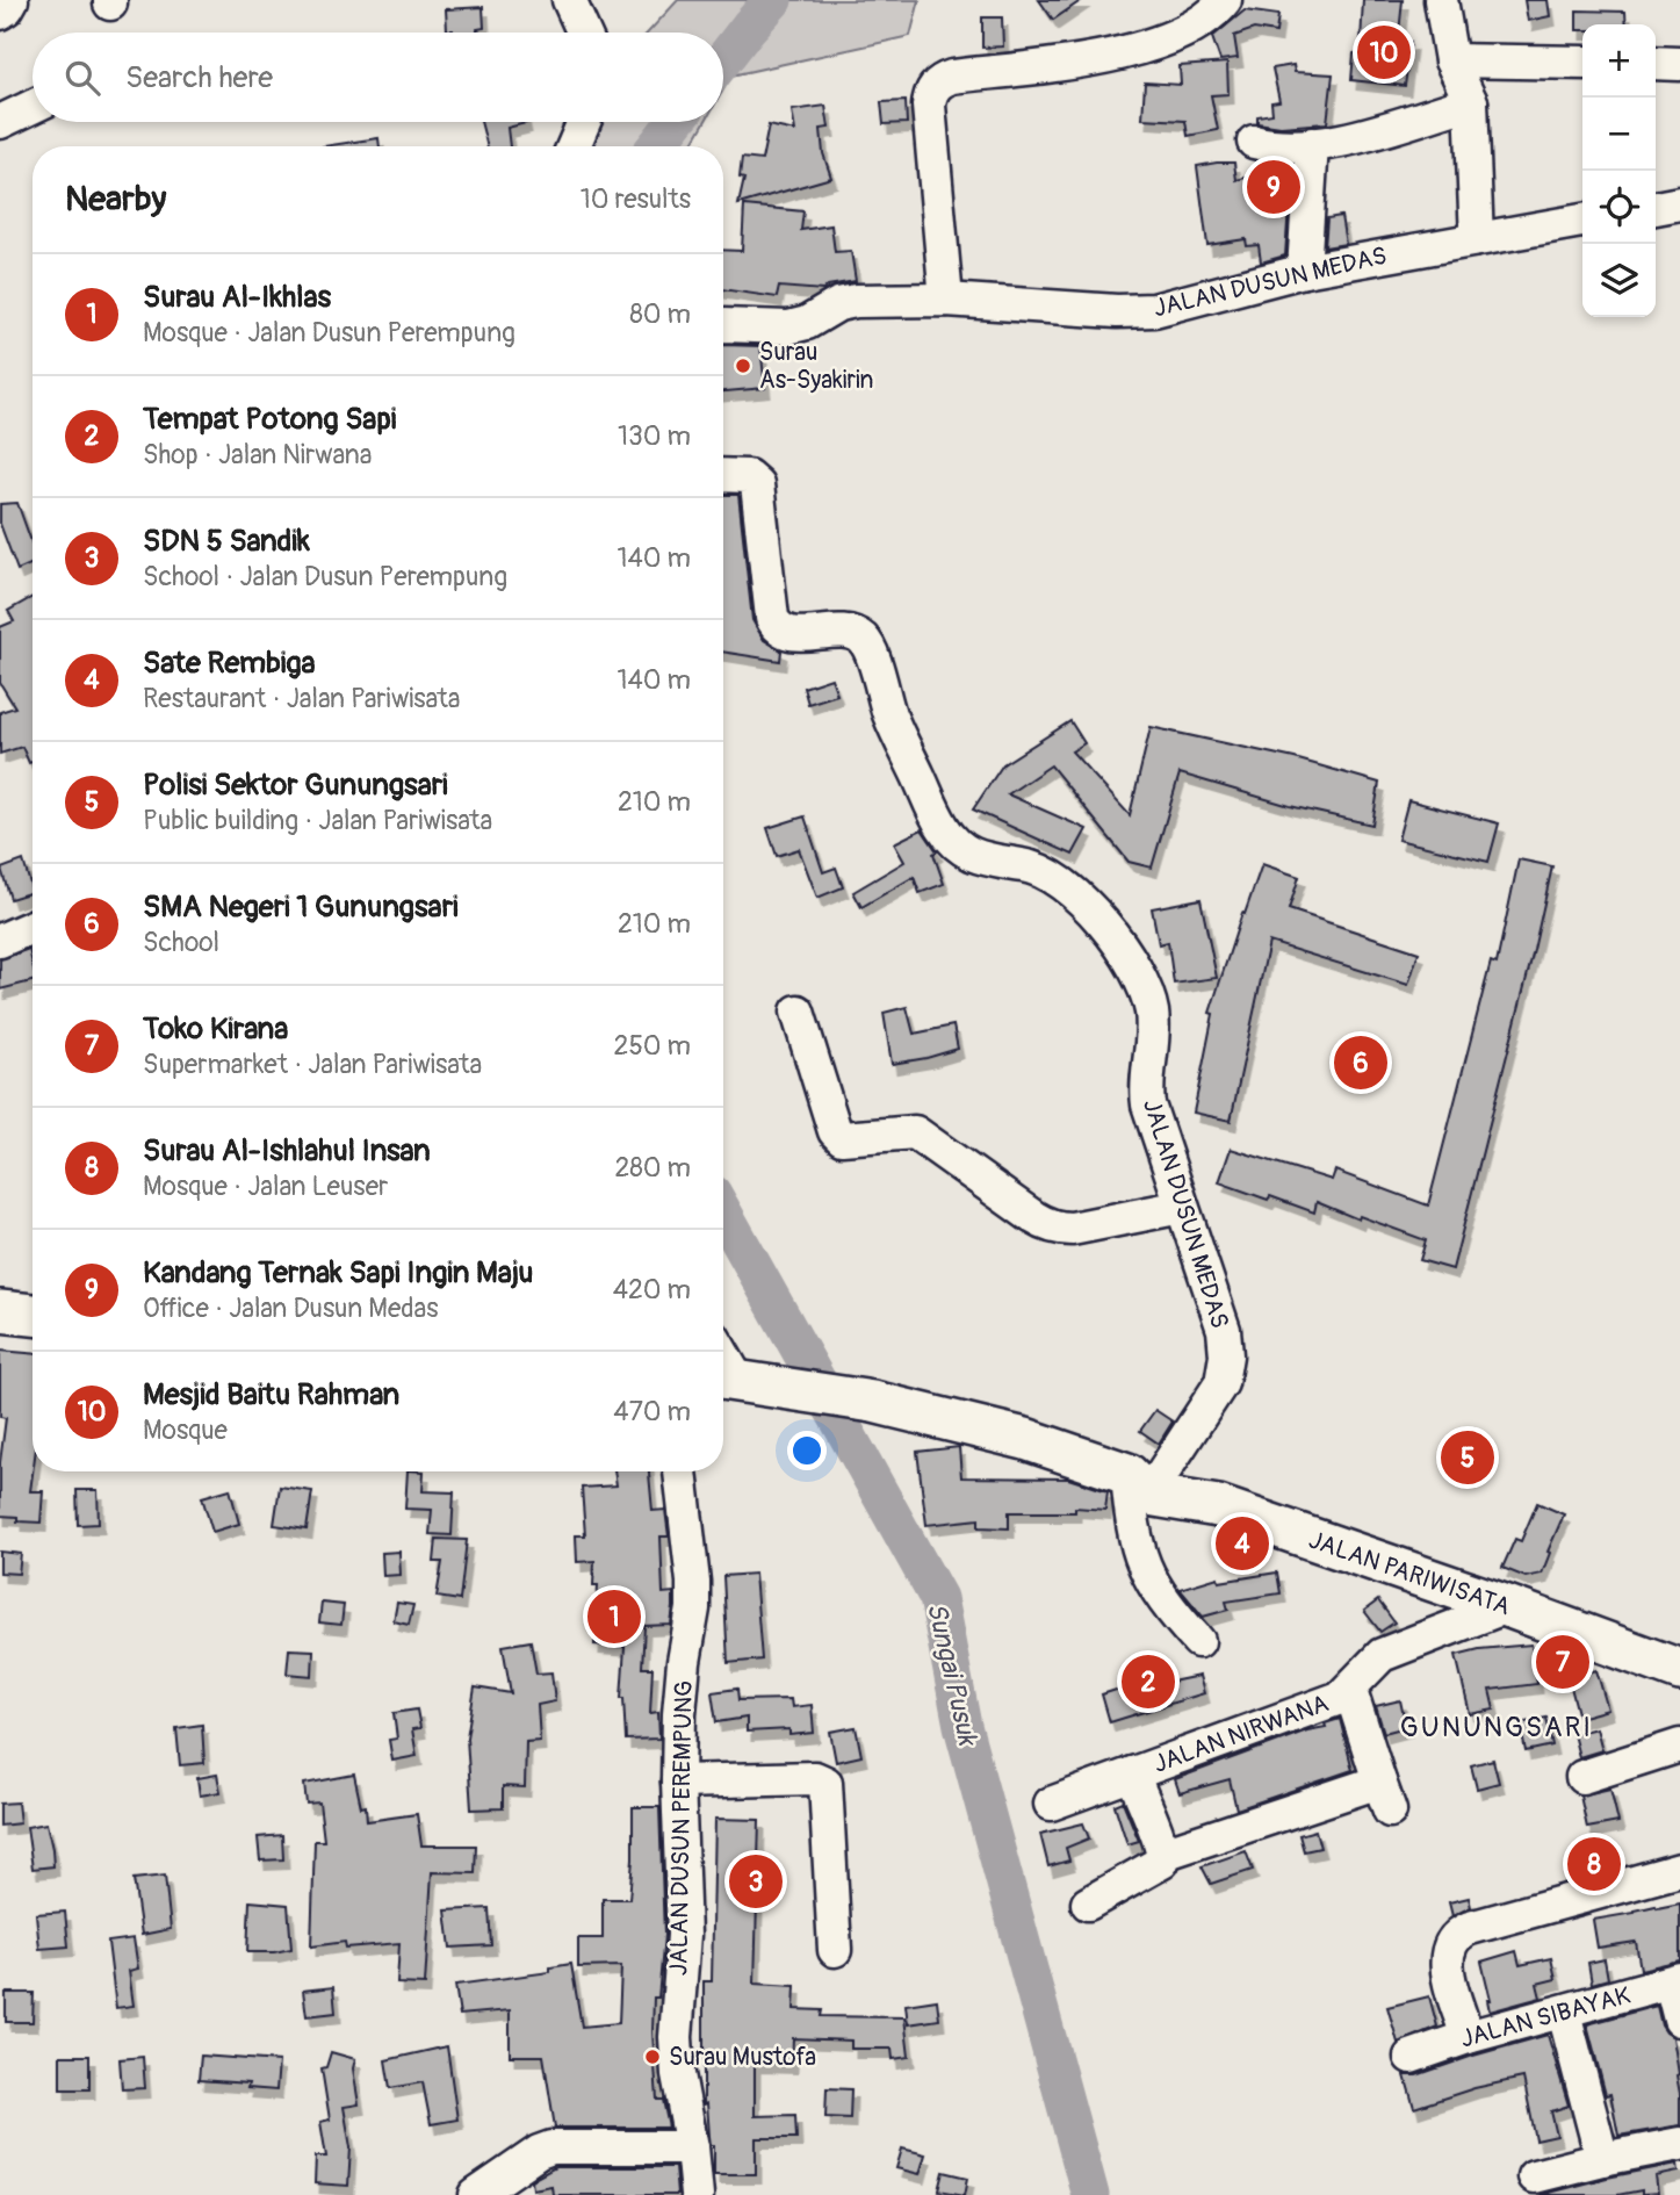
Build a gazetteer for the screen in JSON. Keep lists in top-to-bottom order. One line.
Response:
{"streets":{"main road":["JALAN PARIWISATA"],"street":["JALAN DUSUN MEDAS","JALAN NIRWANA","JALAN DUSUN PEREMPUNG","JALAN SIBAYAK"]},"crossings":[["JALAN DUSUN MEDAS","JALAN PARIWISATA"],["JALAN PARIWISATA","JALAN NIRWANA"]],"districts":["GUNUNGSARI"],"water":["Sungai Pusuk"],"places":["Surau As-Syakirin","Surau Mustofa"],"page":{"pins":["10","9","6","5","4","1","7","2","8","3"],"map_buttons":["+","−"],"search":"Search here","heading":["Nearby","10 results"],"list":[{"mark":"1","name":"Surau Al-Ikhlas","note":"Mosque · Jalan Dusun Perempung","value":"80 m"},{"mark":"2","name":"Tempat Potong Sapi","note":"Shop · Jalan Nirwana","value":"130 m"},{"mark":"3","name":"SDN 5 Sandik","note":"School · Jalan Dusun Perempung","value":"140 m"},{"mark":"4","name":"Sate Rembiga","note":"Restaurant · Jalan Pariwisata","value":"140 m"},{"mark":"5","name":"Polisi Sektor Gunungsari","note":"Public building · Jalan Pariwisata","value":"210 m"},{"mark":"6","name":"SMA Negeri 1 Gunungsari","note":"School","value":"210 m"},{"mark":"7","name":"Toko Kirana","note":"Supermarket · Jalan Pariwisata","value":"250 m"},{"mark":"8","name":"Surau Al-Ishlahul Insan","note":"Mosque · Jalan Leuser","value":"280 m"},{"mark":"9","name":"Kandang Ternak Sapi Ingin Maju","note":"Office · Jalan Dusun Medas","value":"420 m"},{"mark":"10","name":"Mesjid Baitu Rahman","note":"Mosque","value":"470 m"}]}}
